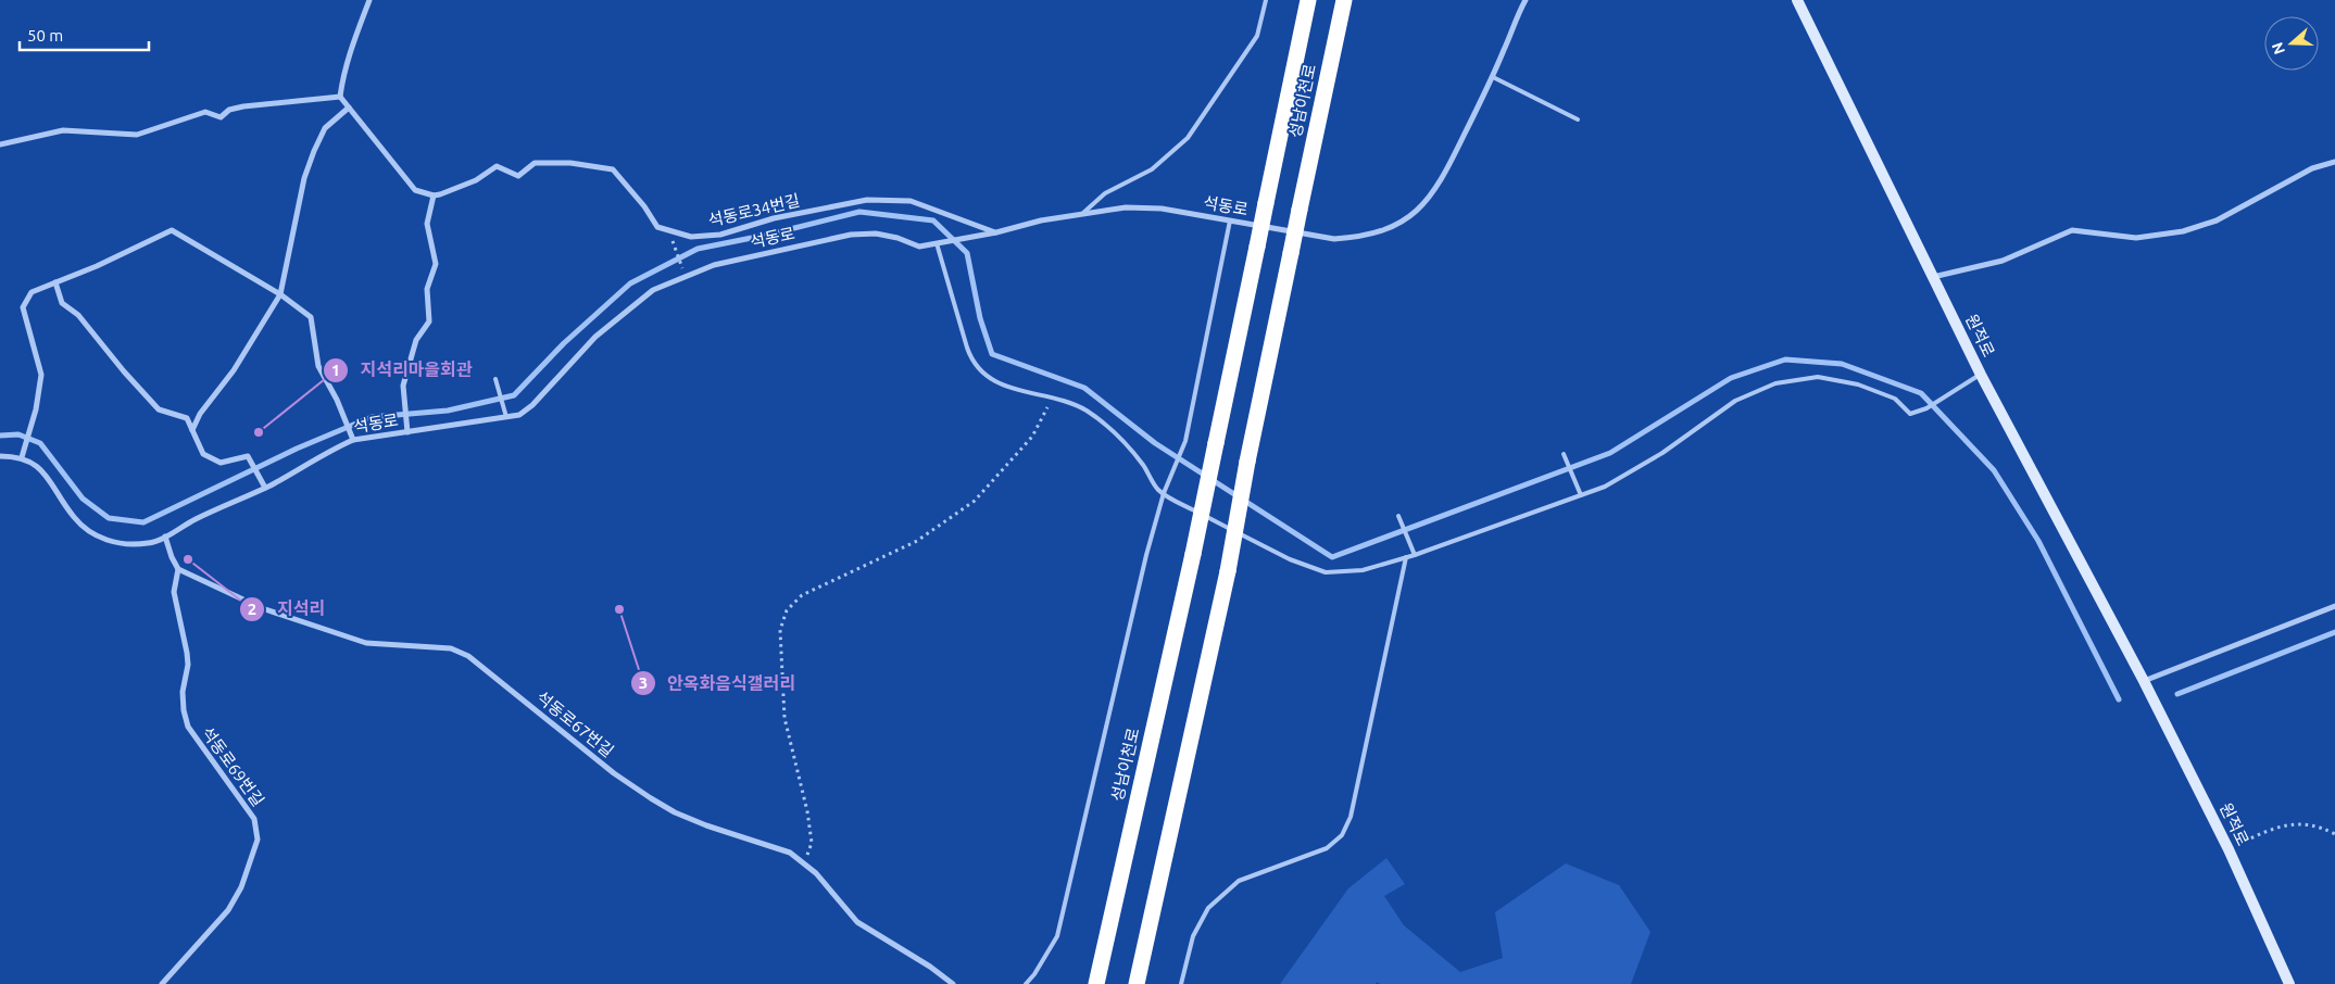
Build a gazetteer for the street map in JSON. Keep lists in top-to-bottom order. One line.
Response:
{"streets":{"highway":["성남이천로"],"street":["석동로","석동로34번길","원적로","석동로67번길","석동로69번길"]},"crossings":[["석동로","석동로34번길"],["석동로67번길","석동로69번길"]],"places":["지석리마을회관","지석리","안옥화음식갤러리"],"scale_bar":"50 m","north":"left"}
